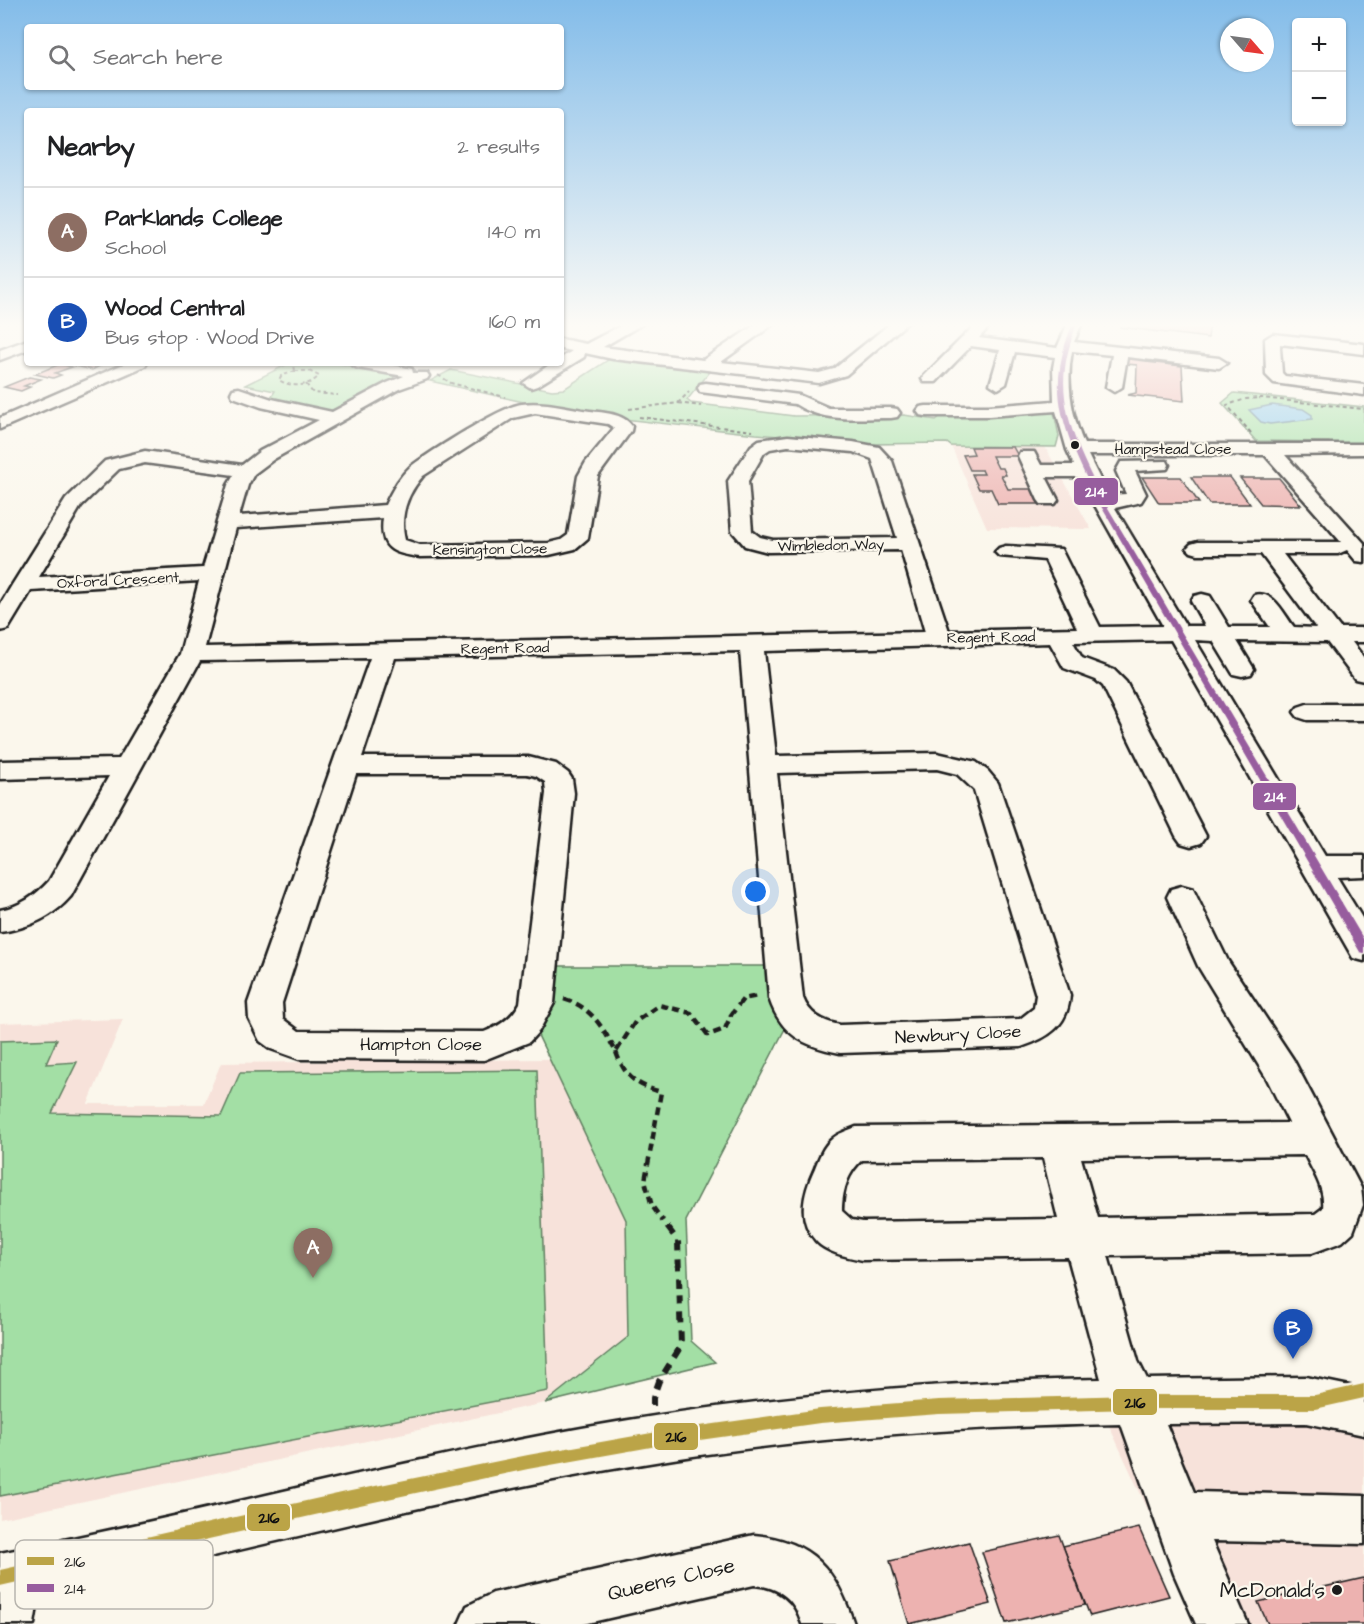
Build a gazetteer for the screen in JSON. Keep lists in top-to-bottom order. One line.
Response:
{"streets":{"street":["Hampstead Close","Wimbledon Way","Kensington Close","Oxford Crescent","Regent Road","Newbury Close","Hampton Close","Queens Close"]},"crossings":[["Wimbledon Way","Regent Road"],["Regent Road","Newbury Close"],["Regent Road","Hampton Close"]],"places":["McDonald's"],"lines":["transit line 214","transit line 216"],"legend":["216","214"],"north":"bottom right","page":{"map_buttons":["+","−"],"search":"Search here","heading":["Nearby","2 results"],"list":[{"mark":"A","name":"Parklands College","note":"School","value":"140 m"},{"mark":"B","name":"Wood Central","note":"Bus stop · Wood Drive","value":"160 m"}],"pins":["A","B"]}}
